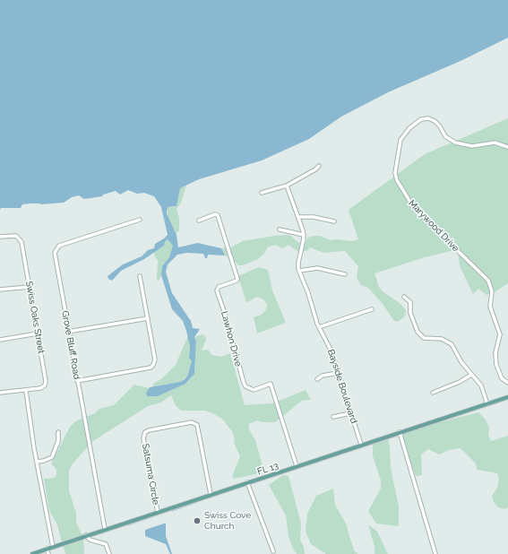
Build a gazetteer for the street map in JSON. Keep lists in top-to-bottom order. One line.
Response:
{"streets":{"main road":["FL 13"],"street":["Marywood Drive","Swiss Oaks Street","Lawhon Drive","Grove Bluff Road","Bayside Boulevard","Satsuma Circle"]},"crossings":[["Lawhon Drive","FL 13"],["Grove Bluff Road","FL 13"],["Bayside Boulevard","FL 13"],["FL 13","Satsuma Circle"]],"places":["Swiss Cove Church"]}
